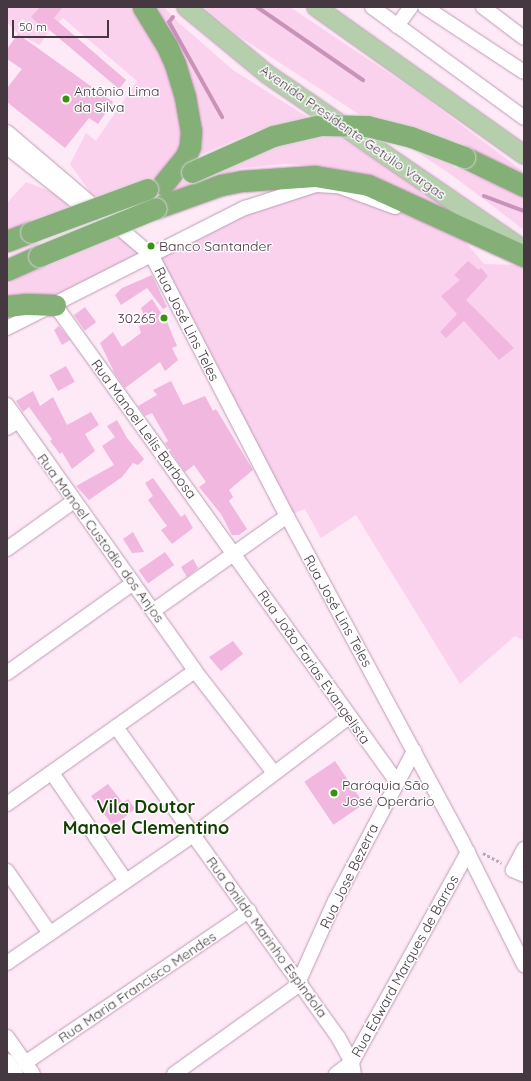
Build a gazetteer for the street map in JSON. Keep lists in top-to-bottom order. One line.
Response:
{"streets":{"main road":["Avenida Presidente Getúlio Vargas"],"street":["Rua José Lins Teles","Rua Manoel Lelis Barbosa","Rua Manoel Custodio dos Anjos","Rua João Farias Evangelista","Rua Jose Bezerra","Rua Onildo Marinho Espindola","Rua Edward Marques de Barros","Rua Maria Francisco Mendes"]},"crossings":[["Rua José Lins Teles","Rua Jose Bezerra"],["Rua José Lins Teles","Rua Edward Marques de Barros"],["Rua Manoel Lelis Barbosa","Rua João Farias Evangelista"],["Rua João Farias Evangelista","Rua Jose Bezerra"],["Rua Jose Bezerra","Rua Onildo Marinho Espindola"],["Rua Onildo Marinho Espindola","Rua Edward Marques de Barros"],["Rua Onildo Marinho Espindola","Rua Maria Francisco Mendes"]],"districts":["Vila Doutor Manoel Clementino"],"places":["Antônio Lima da Silva","Banco Santander","30265","Paróquia São José Operário"],"scale_bar":"50 m"}
